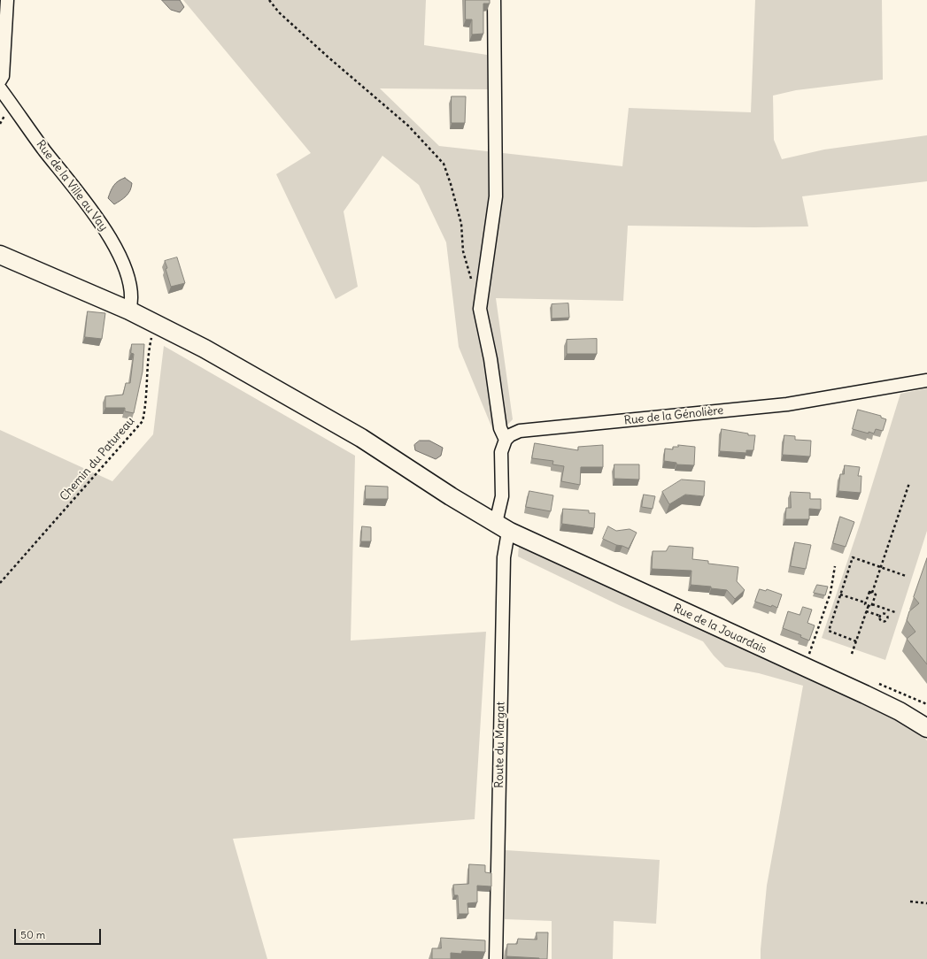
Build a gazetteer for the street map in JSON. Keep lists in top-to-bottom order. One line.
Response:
{"streets":{"main road":["Rue de la Jouardais"],"street":["Rue de la Ville au Vay","Rue de la Génolière","Route du Margat"],"path":["Chemin du Patureau"]},"crossings":[["Rue de la Ville au Vay","Rue de la Jouardais"],["Chemin du Patureau","Rue de la Jouardais"],["Rue de la Jouardais","Route du Margat"]],"scale_bar":"50 m"}
